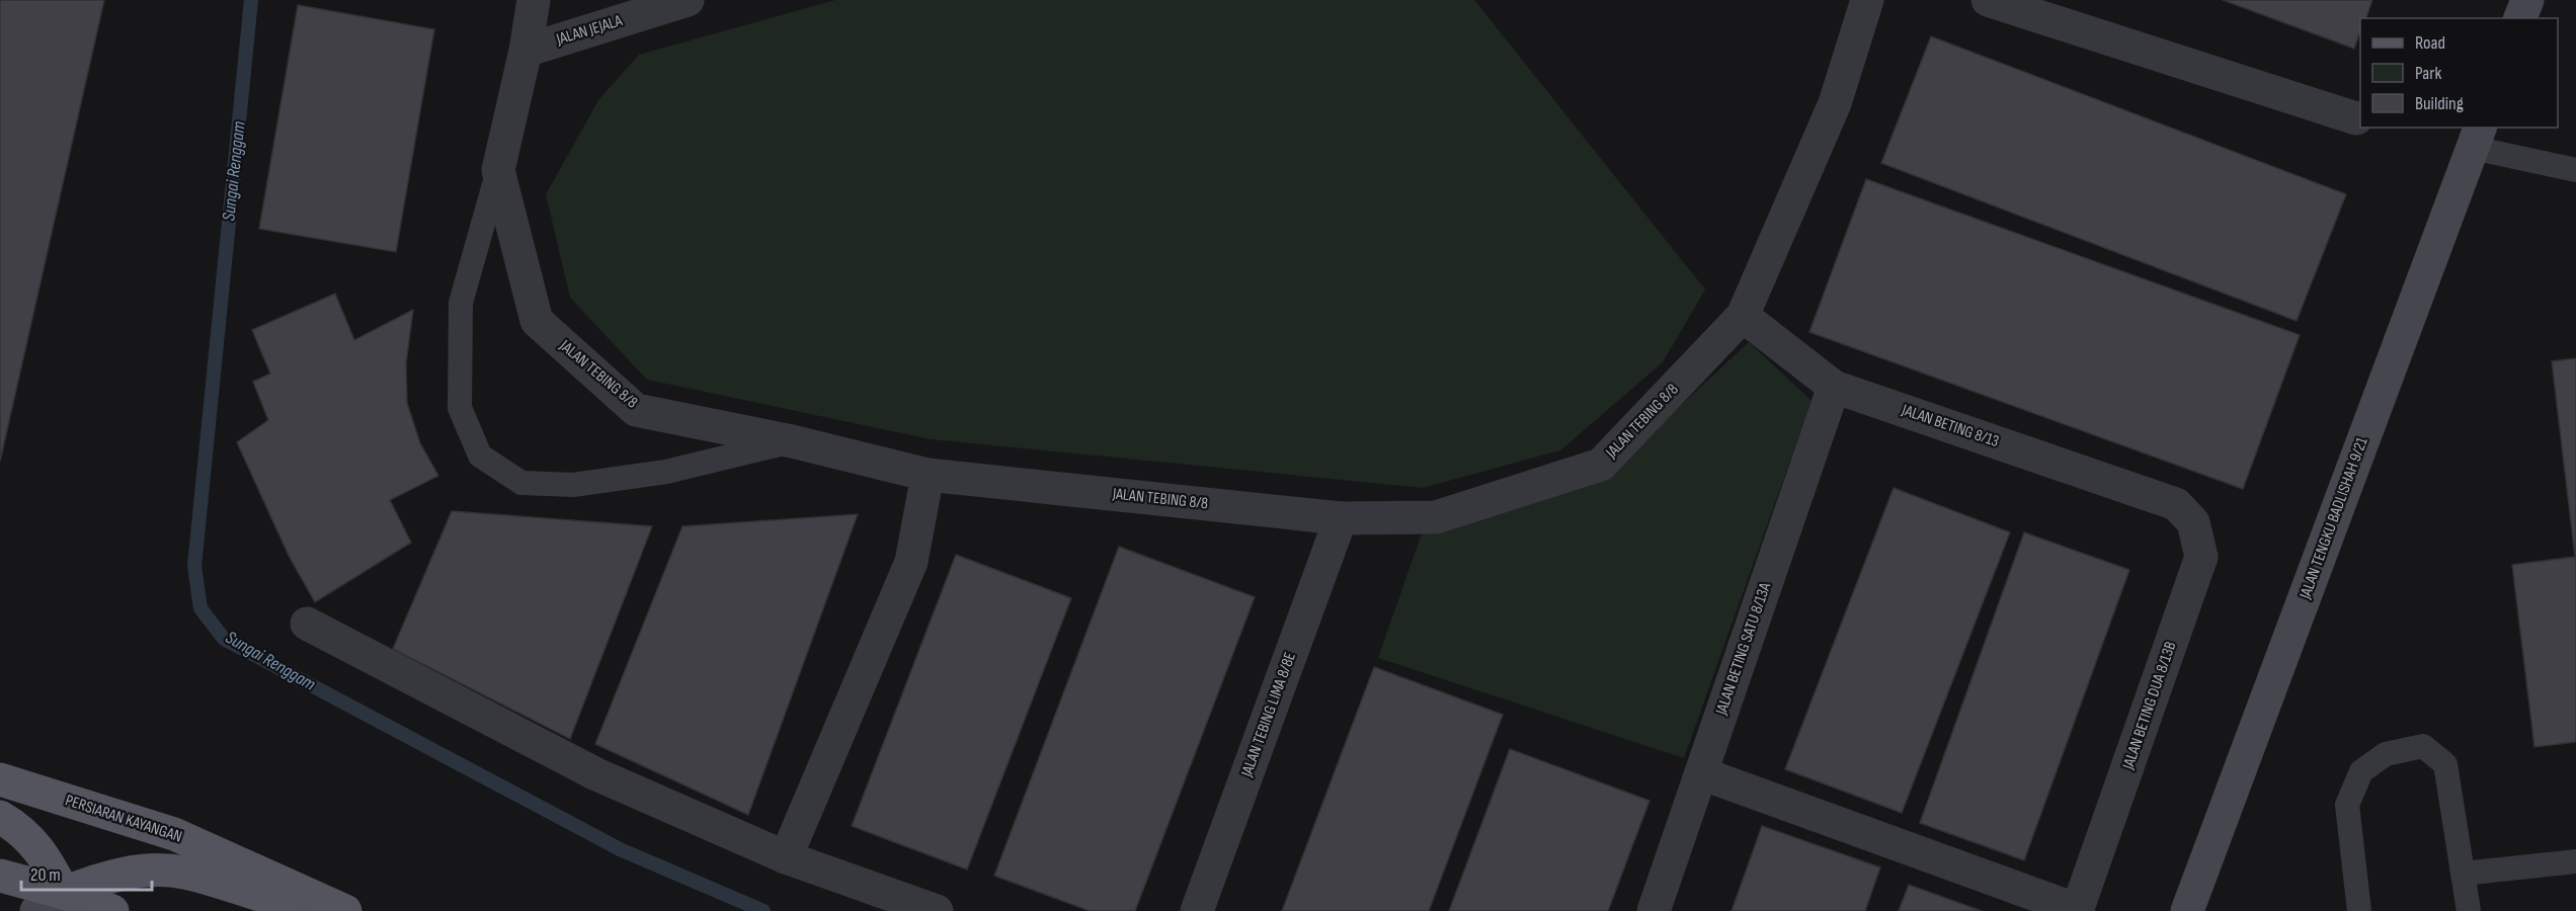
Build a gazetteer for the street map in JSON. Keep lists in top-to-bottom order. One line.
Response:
{"streets":{"main road":["PERSIARAN KAYANGAN"],"street":["JALAN JEJALA","JALAN TEBING 8/8","JALAN BETING 8/13","JALAN TENGKU BADLISHAH 9/21","JALAN BETING SATU 8/13A","JALAN BETING DUA 8/13B","JALAN TEBING LIMA 8/8E"]},"crossings":[["JALAN JEJALA","JALAN TEBING 8/8"],["JALAN TEBING 8/8","JALAN BETING 8/13"],["JALAN TEBING 8/8","JALAN TEBING LIMA 8/8E"],["JALAN BETING 8/13","JALAN BETING SATU 8/13A"],["JALAN BETING 8/13","JALAN BETING DUA 8/13B"]],"water":["Sungai Renggam"],"legend":["Road","Park","Building"],"scale_bar":"20 m"}
